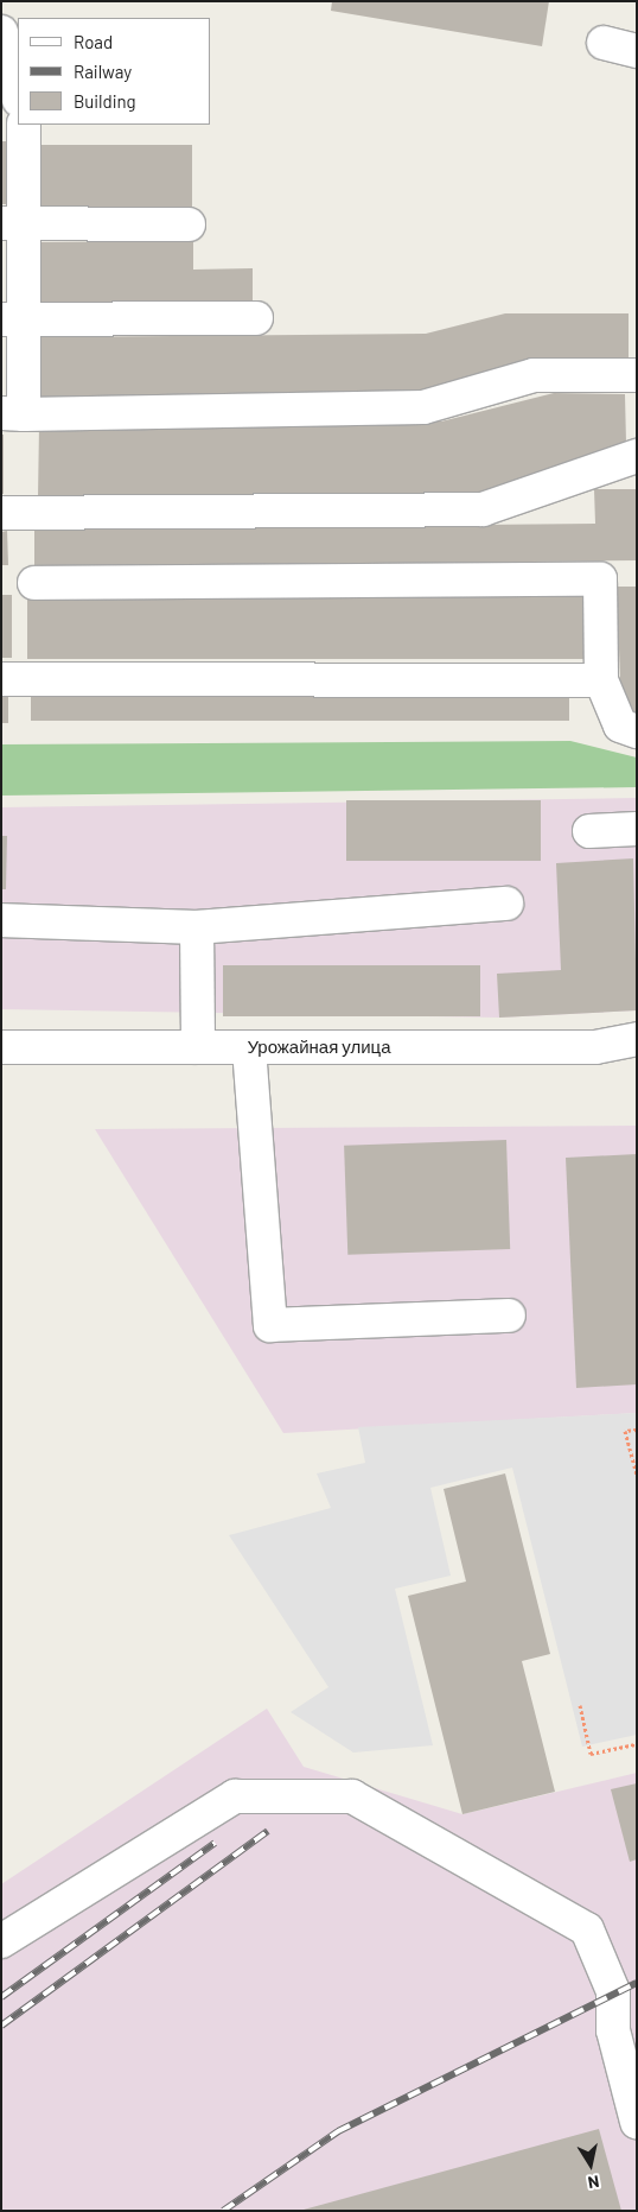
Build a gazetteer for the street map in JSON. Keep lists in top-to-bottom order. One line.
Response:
{"streets":{"lane":["Урожайная улица"]},"legend":["Road","Railway","Building"],"north":"bottom"}
